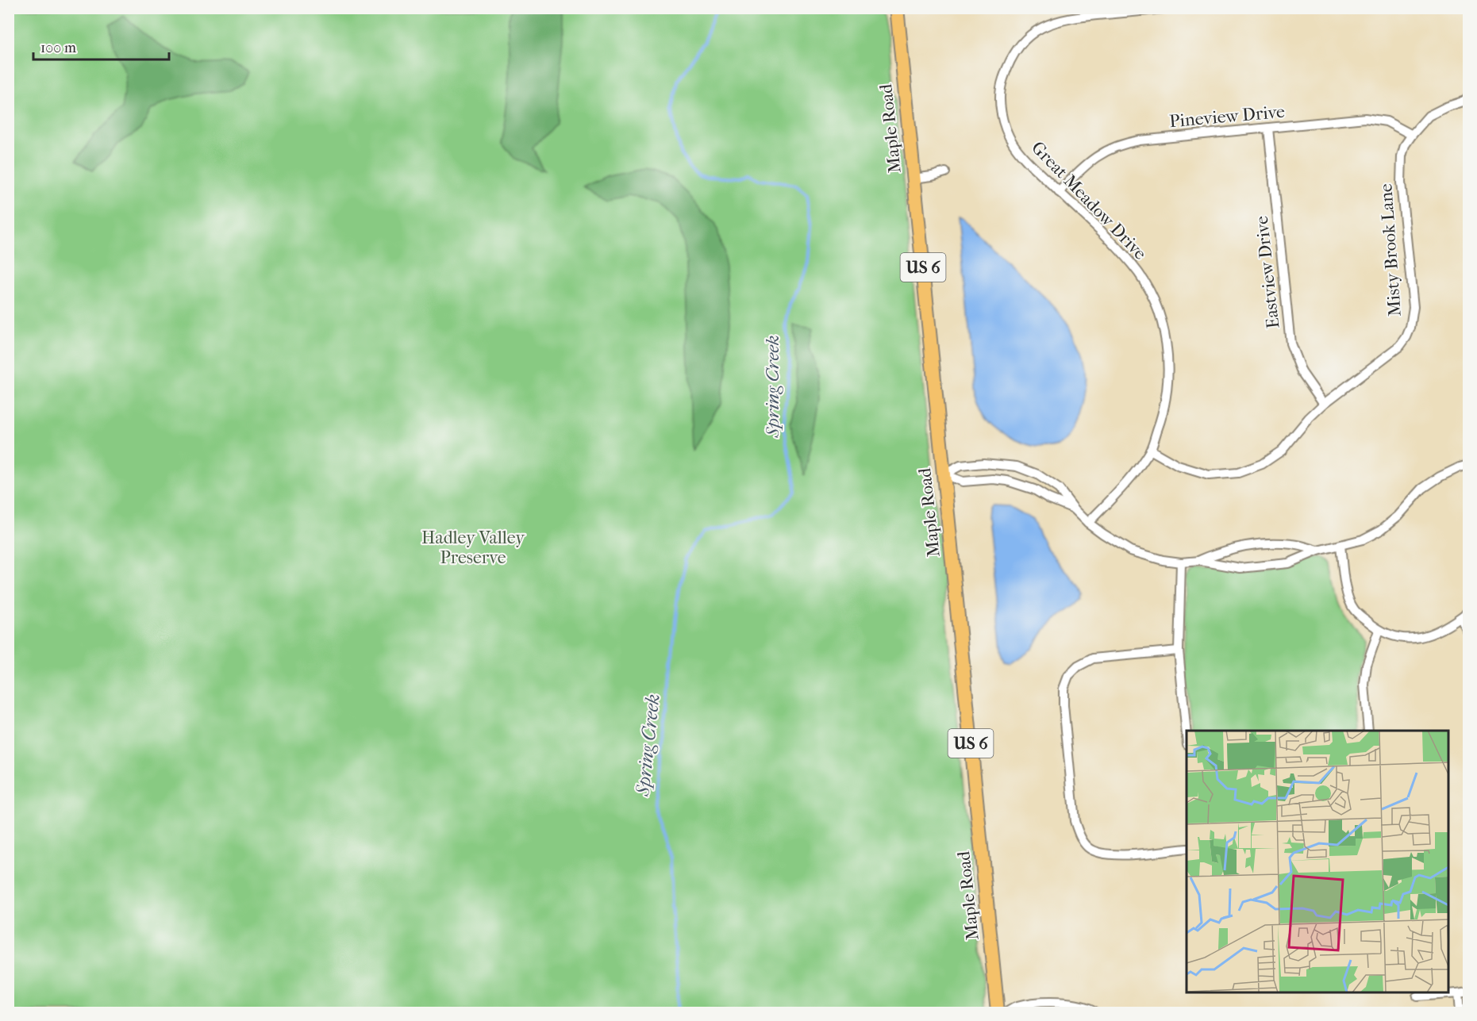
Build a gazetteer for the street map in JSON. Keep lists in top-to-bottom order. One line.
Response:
{"streets":{"main road":["Maple Road","US 6"],"street":["Pineview Drive","Great Meadow Drive","Misty Brook Lane","Eastview Drive"]},"crossings":[["Pineview Drive","Great Meadow Drive"],["Pineview Drive","Misty Brook Lane"],["Pineview Drive","Eastview Drive"],["Great Meadow Drive","Misty Brook Lane"],["Misty Brook Lane","Eastview Drive"]],"water":["Spring Creek"],"parks":["Hadley Valley Preserve"],"scale_bar":"100 m"}
